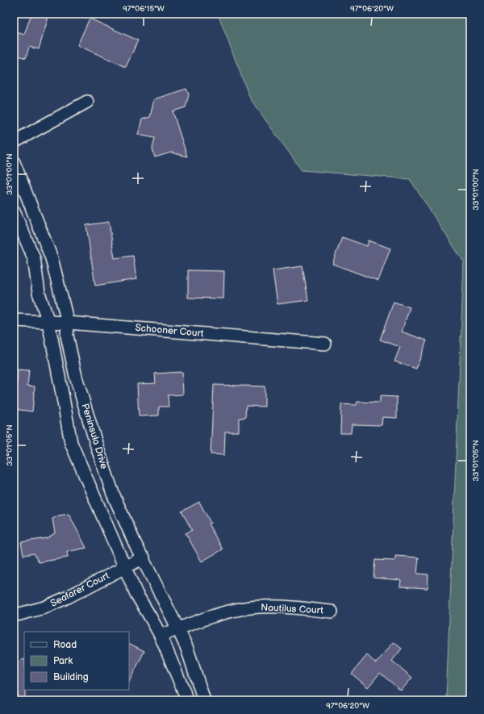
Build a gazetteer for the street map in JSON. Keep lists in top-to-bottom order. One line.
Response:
{"streets":{"street":["Schooner Court","Peninsula Drive","Seafarer Court","Nautilus Court"]},"crossings":[["Schooner Court","Peninsula Drive"],["Peninsula Drive","Seafarer Court"],["Peninsula Drive","Nautilus Court"]],"legend":["Road","Park","Building"],"coordinates":["97°06'15\"W","97°06'20\"W","33°01'00\"N","33°01'05\"N"]}
